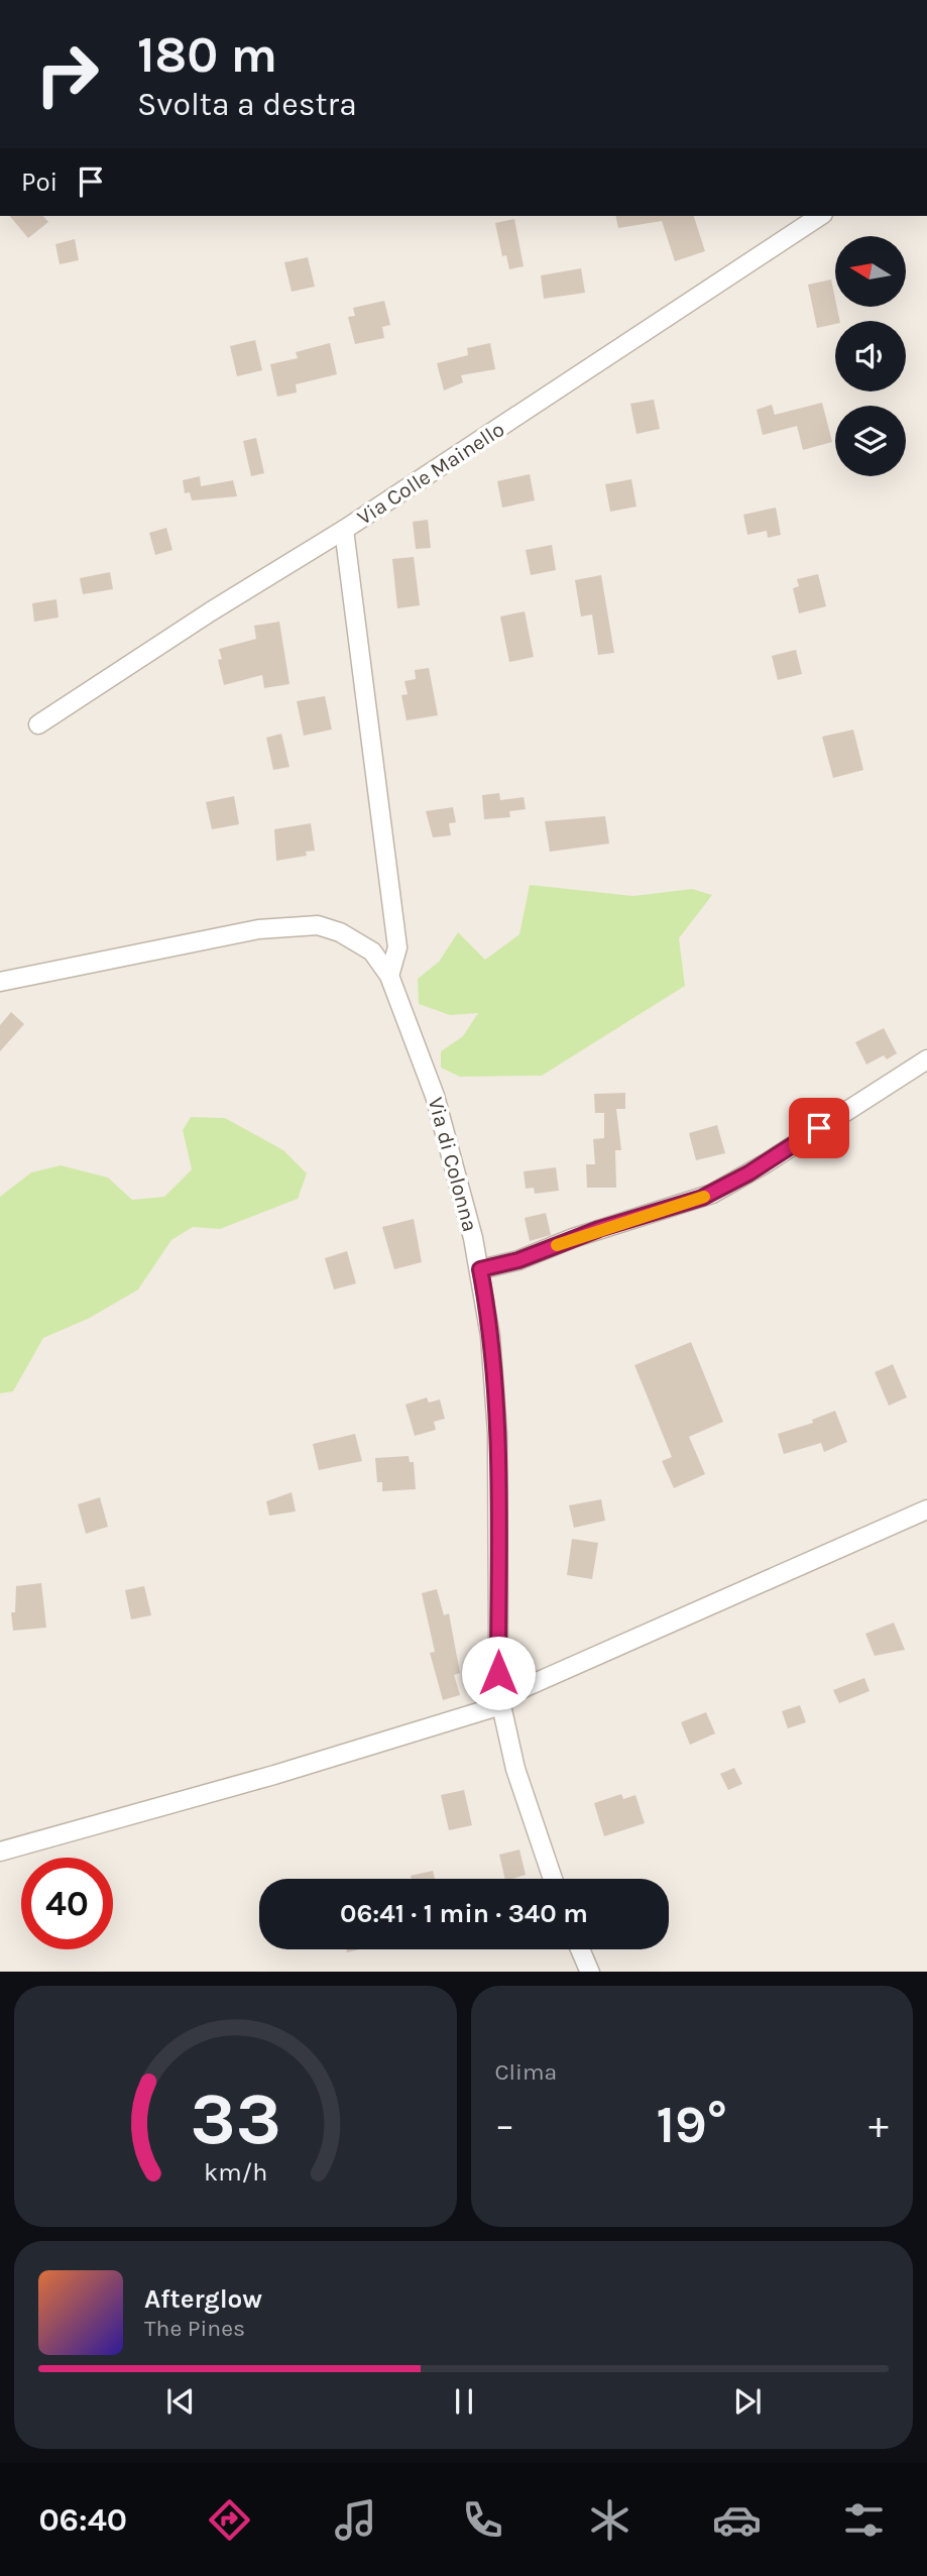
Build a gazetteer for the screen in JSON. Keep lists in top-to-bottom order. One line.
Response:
{"streets":{"street":["Via Colle Mainello","Via di Colonna"]},"crossings":[["Via Colle Mainello","Via di Colonna"]],"north":"left","page":{"turn":["180 m","Svolta a destra"],"then":"Poi","limit":"40","trip":"06:41 · 1 min · 340 m","tile":"Clima","heat":["−","19°","+"],"song":["Afterglow","The Pines"],"tabs":"06:40","gauge":["33","km/h"]}}
